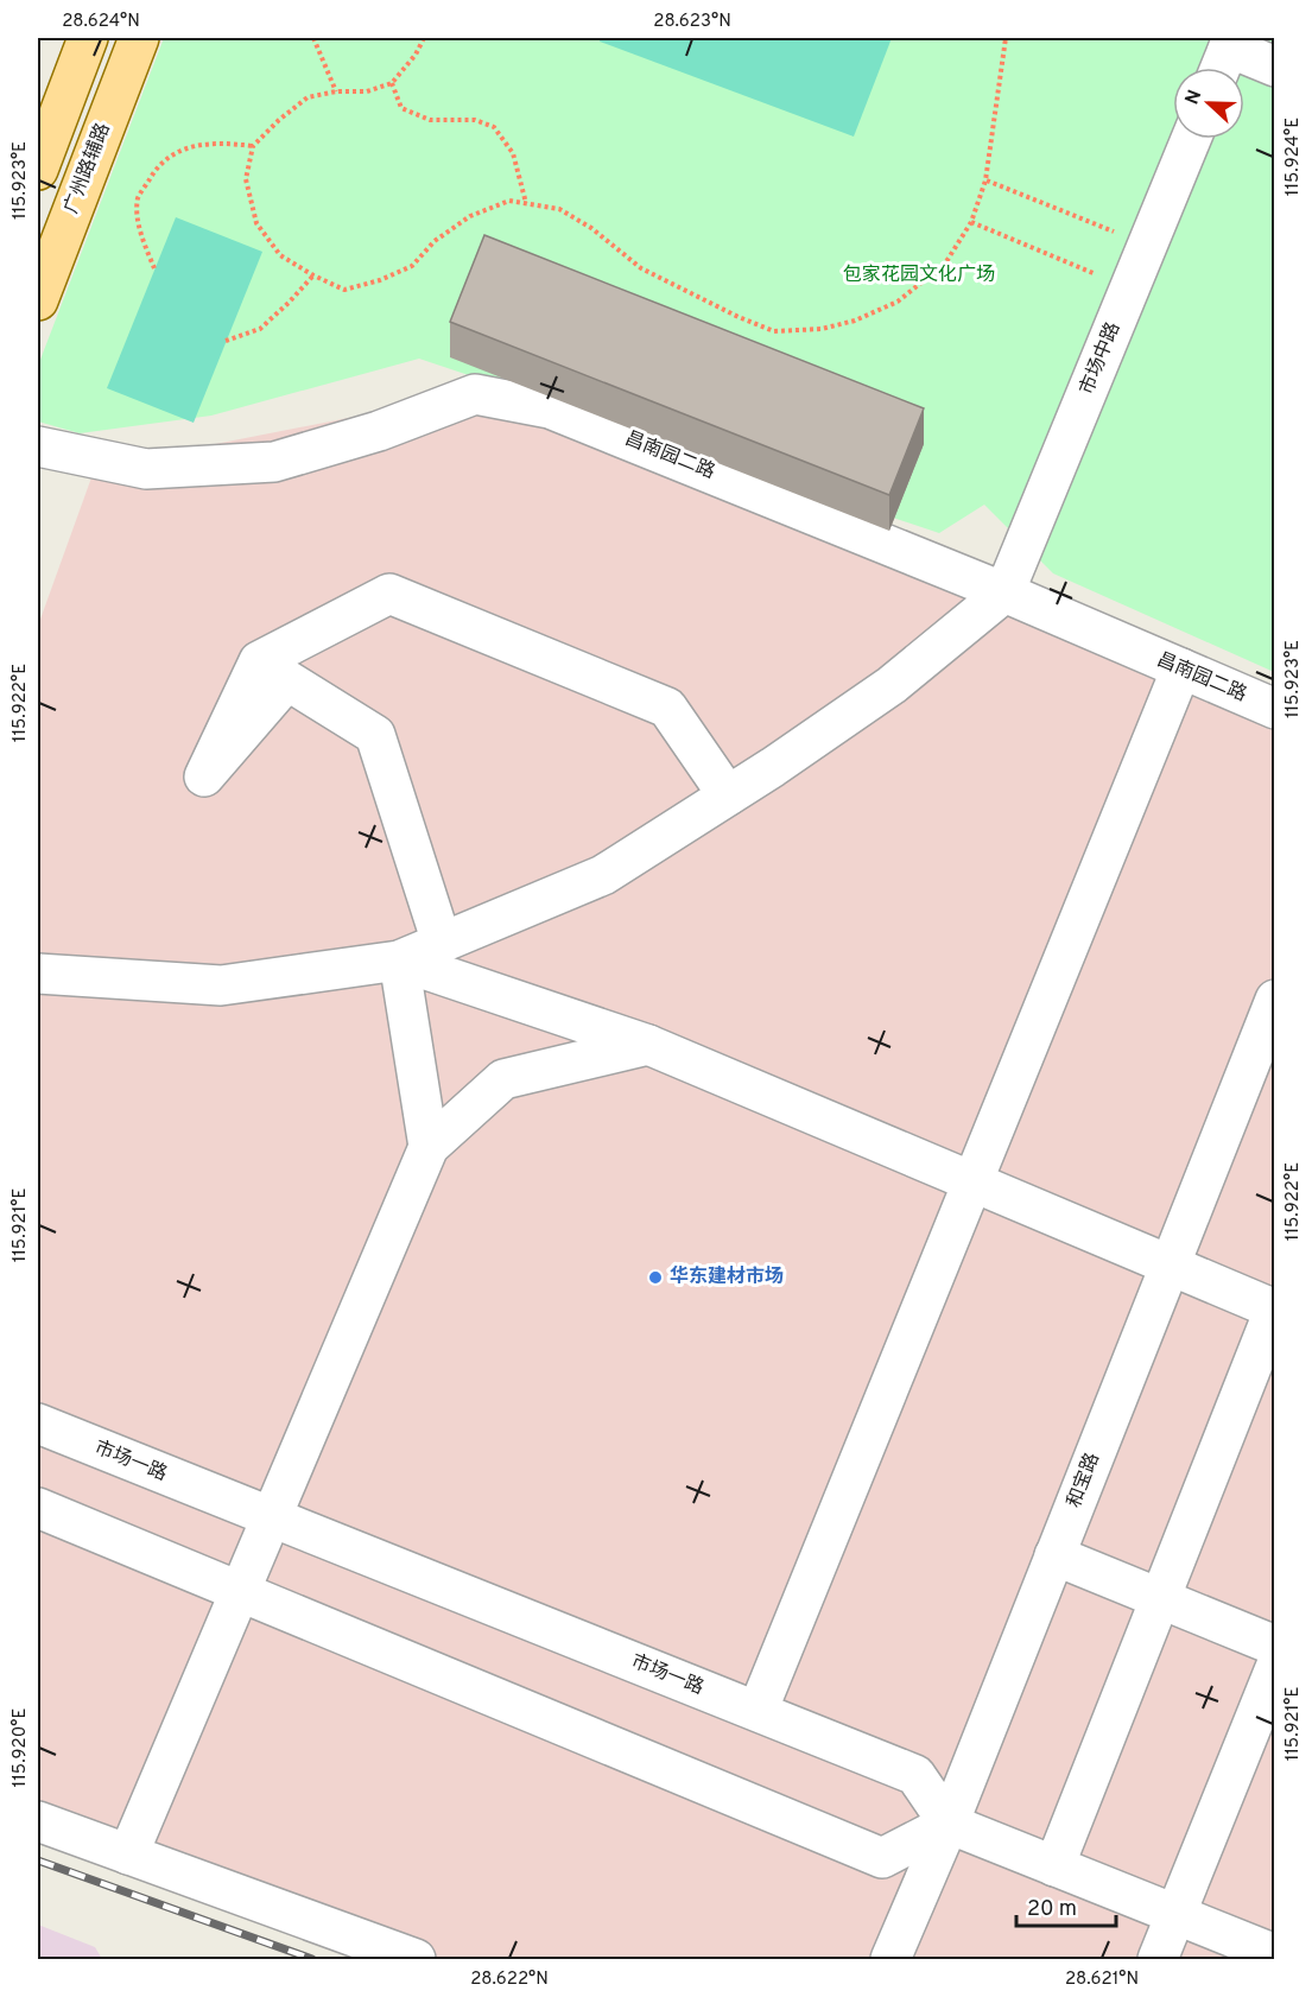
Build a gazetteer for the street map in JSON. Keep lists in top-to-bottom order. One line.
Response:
{"streets":{"main road":["广州路辅路"],"street":["市场中路","昌南园二路","市场一路","和宝路"]},"crossings":[["市场中路","昌南园二路"],["市场一路","和宝路"]],"parks":["包家花园文化广场"],"places":["华东建材市场"],"scale_bar":"20 m","north":"left","coordinates":["28.624°N","28.623°N","115.924°E","115.923°E","115.922°E","115.921°E","115.920°E","28.622°N","28.621°N"]}
